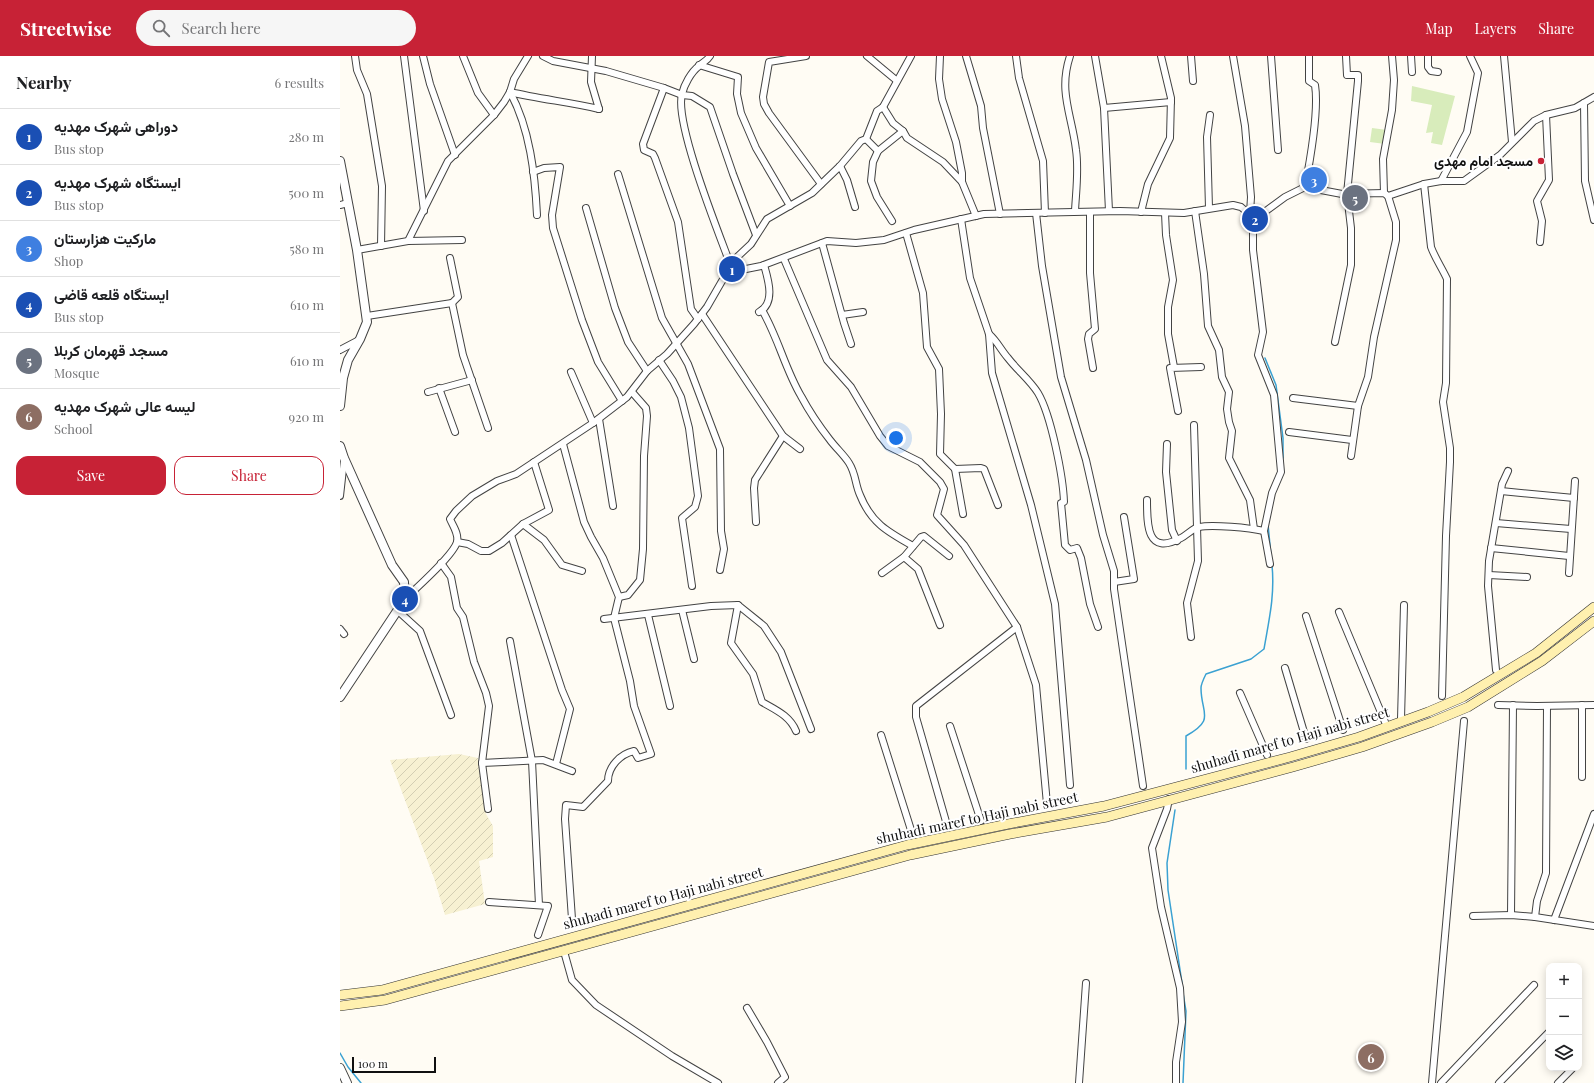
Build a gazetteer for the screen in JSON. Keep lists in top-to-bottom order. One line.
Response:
{"streets":{"main road":["shuhadi maref to Haji nabi street"]},"places":["مسجد امام مهدی"],"scale_bar":"100 m","page":{"header":"Streetwise","search":"Search here","nav":["Map","Layers","Share"],"heading":["Nearby","6 results"],"list":[{"mark":"1","name":"دوراهی شهرک مهدیه","note":"Bus stop","value":"280 m"},{"mark":"2","name":"ایستگاه شهرک مهدیه","note":"Bus stop","value":"500 m"},{"mark":"3","name":"مارکیت هزارستان","note":"Shop","value":"580 m"},{"mark":"4","name":"ایستگاه قلعه قاضی","note":"Bus stop","value":"610 m"},{"mark":"5","name":"مسجد قهرمان کربلا","note":"Mosque","value":"610 m"},{"mark":"6","name":"لیسه عالی شهرک مهدیه","note":"School","value":"920 m"}],"pins":["3","5","2","1","4","6"],"buttons":["Save","Share"],"map_buttons":["+","−"],"scale":"100 m"}}
